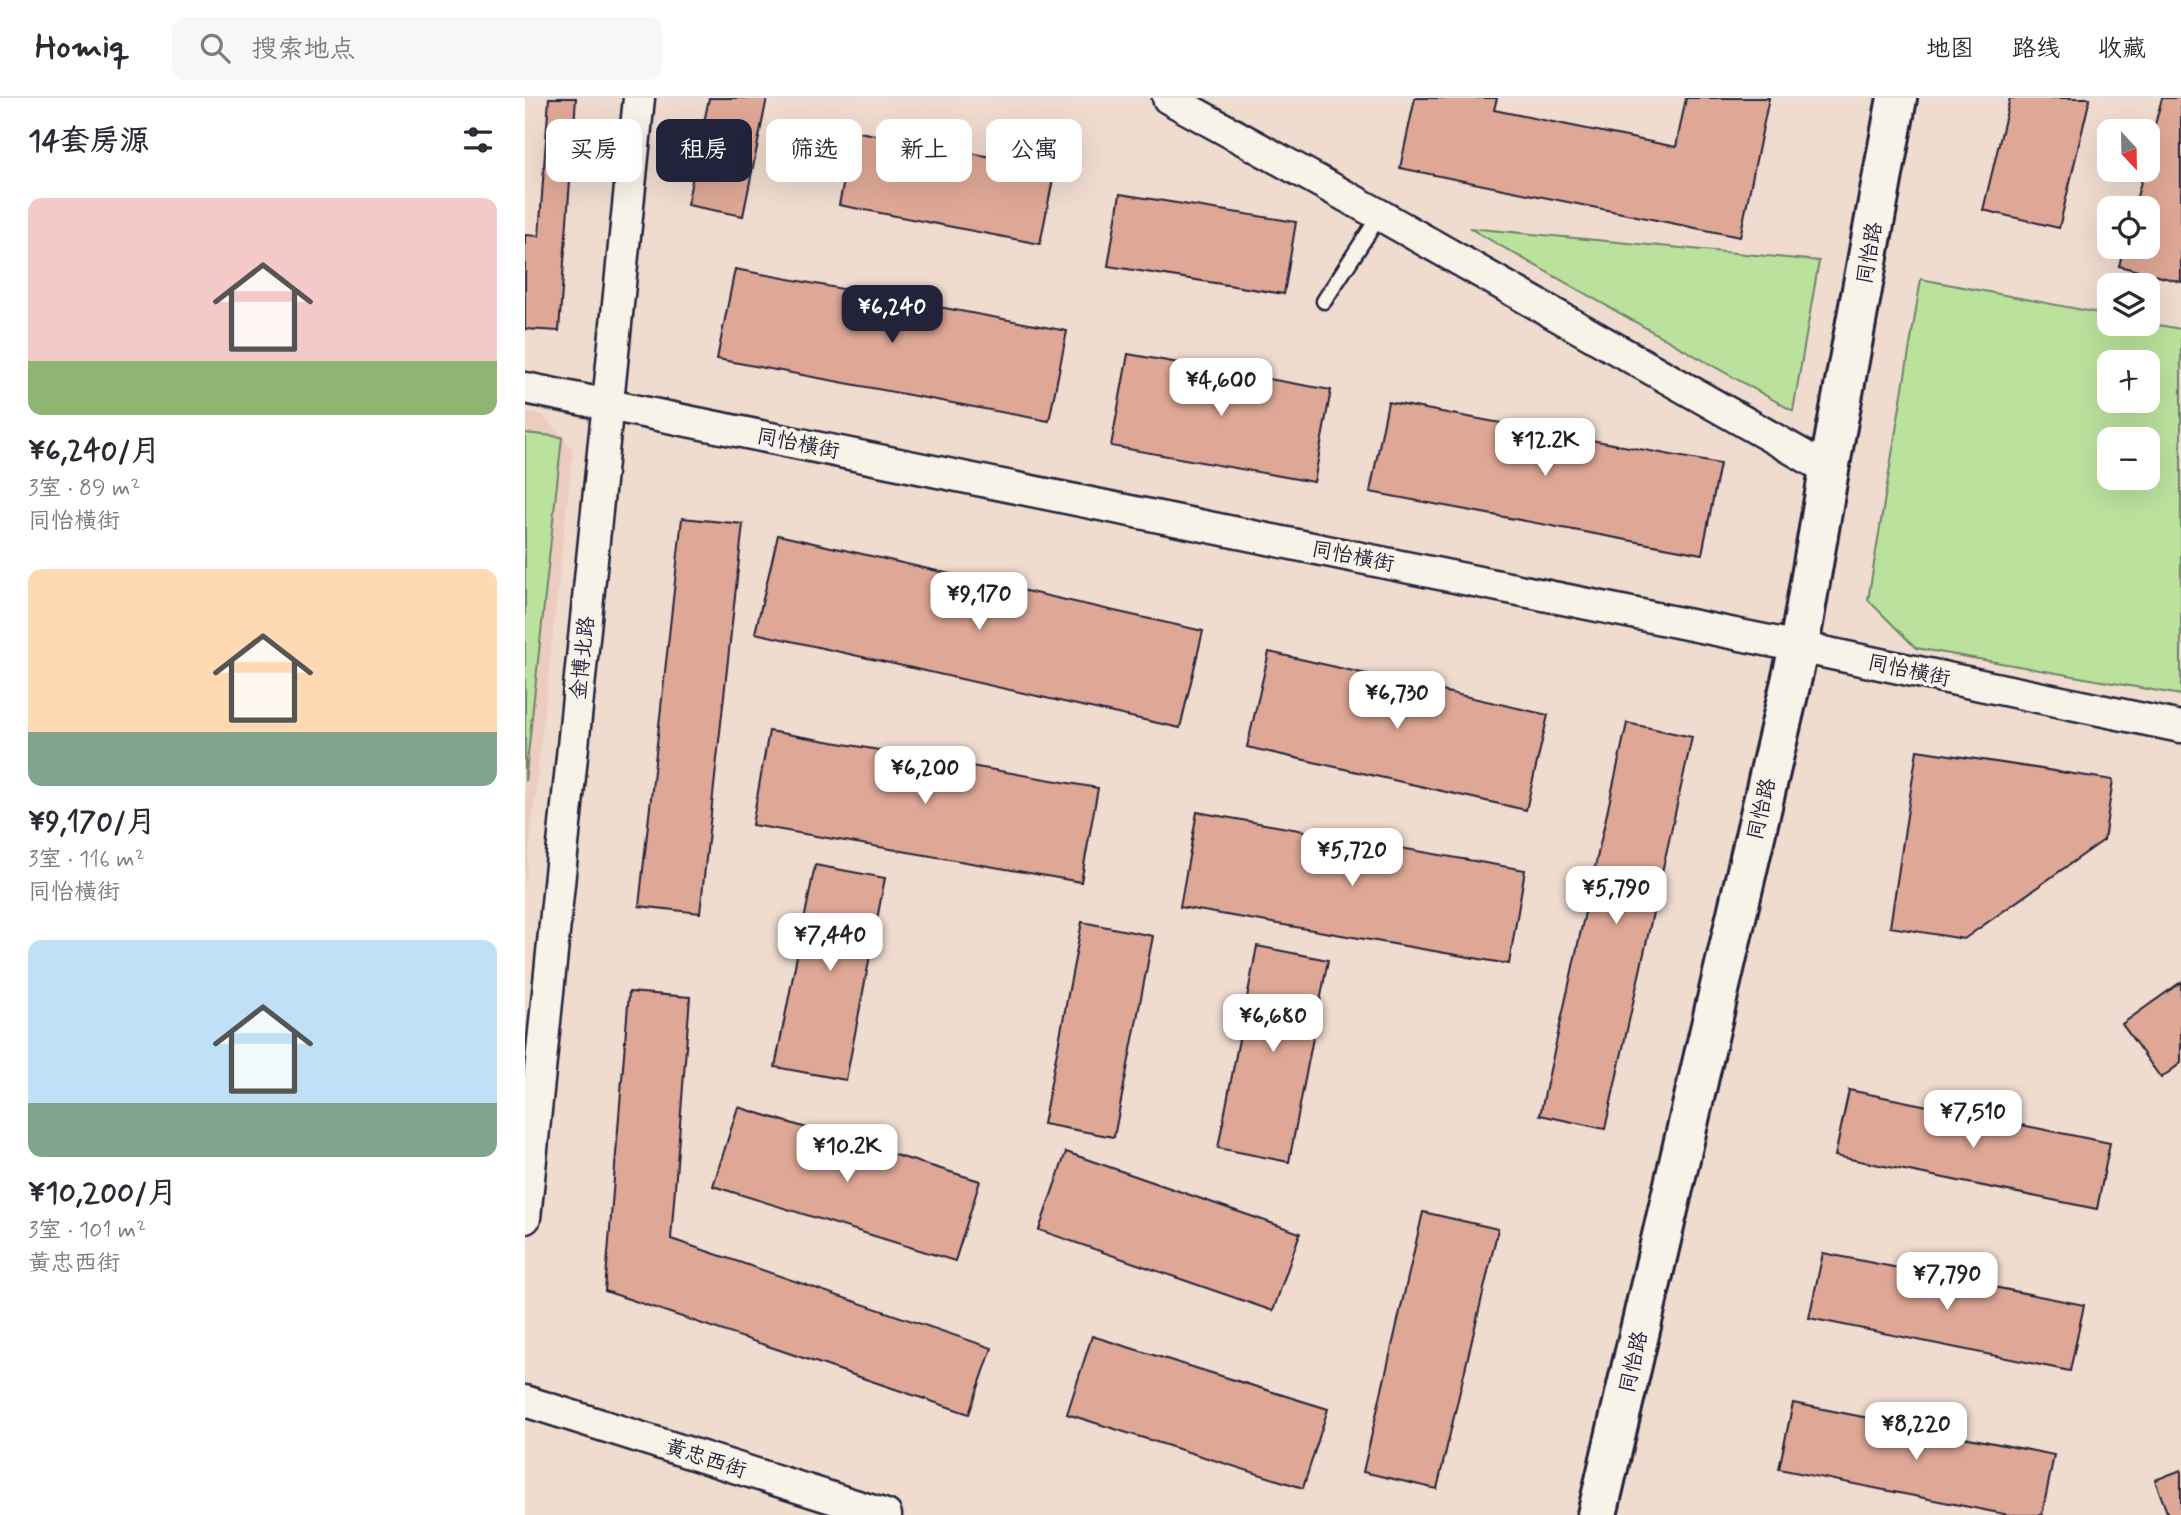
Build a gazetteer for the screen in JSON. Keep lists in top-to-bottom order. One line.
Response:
{"streets":{"street":["同怡路","同怡横街","金博北路","黄忠西街"]},"crossings":[["同怡路","同怡横街"],["同怡横街","金博北路"]],"north":"bottom","page":{"header":"Homiq","search":"搜索地点","nav":["地图","路线","收藏"],"heading":"14套房源","map_buttons":["+","−"],"chip":["买房","租房","筛选","新上","公寓"],"list":[{"name":"¥6,240/月","note":"3室 · 89 m² · 同怡横街"},{"name":"¥9,170/月","note":"3室 · 116 m² · 同怡横街"},{"name":"¥10,200/月","note":"3室 · 101 m² · 黄忠西街"}],"price":["¥6,240","¥4,600","¥12.2K","¥9,170","¥6,730","¥6,200","¥5,720","¥5,790","¥7,440","¥6,680","¥7,510","¥10.2K","¥7,790","¥8,220"]}}
